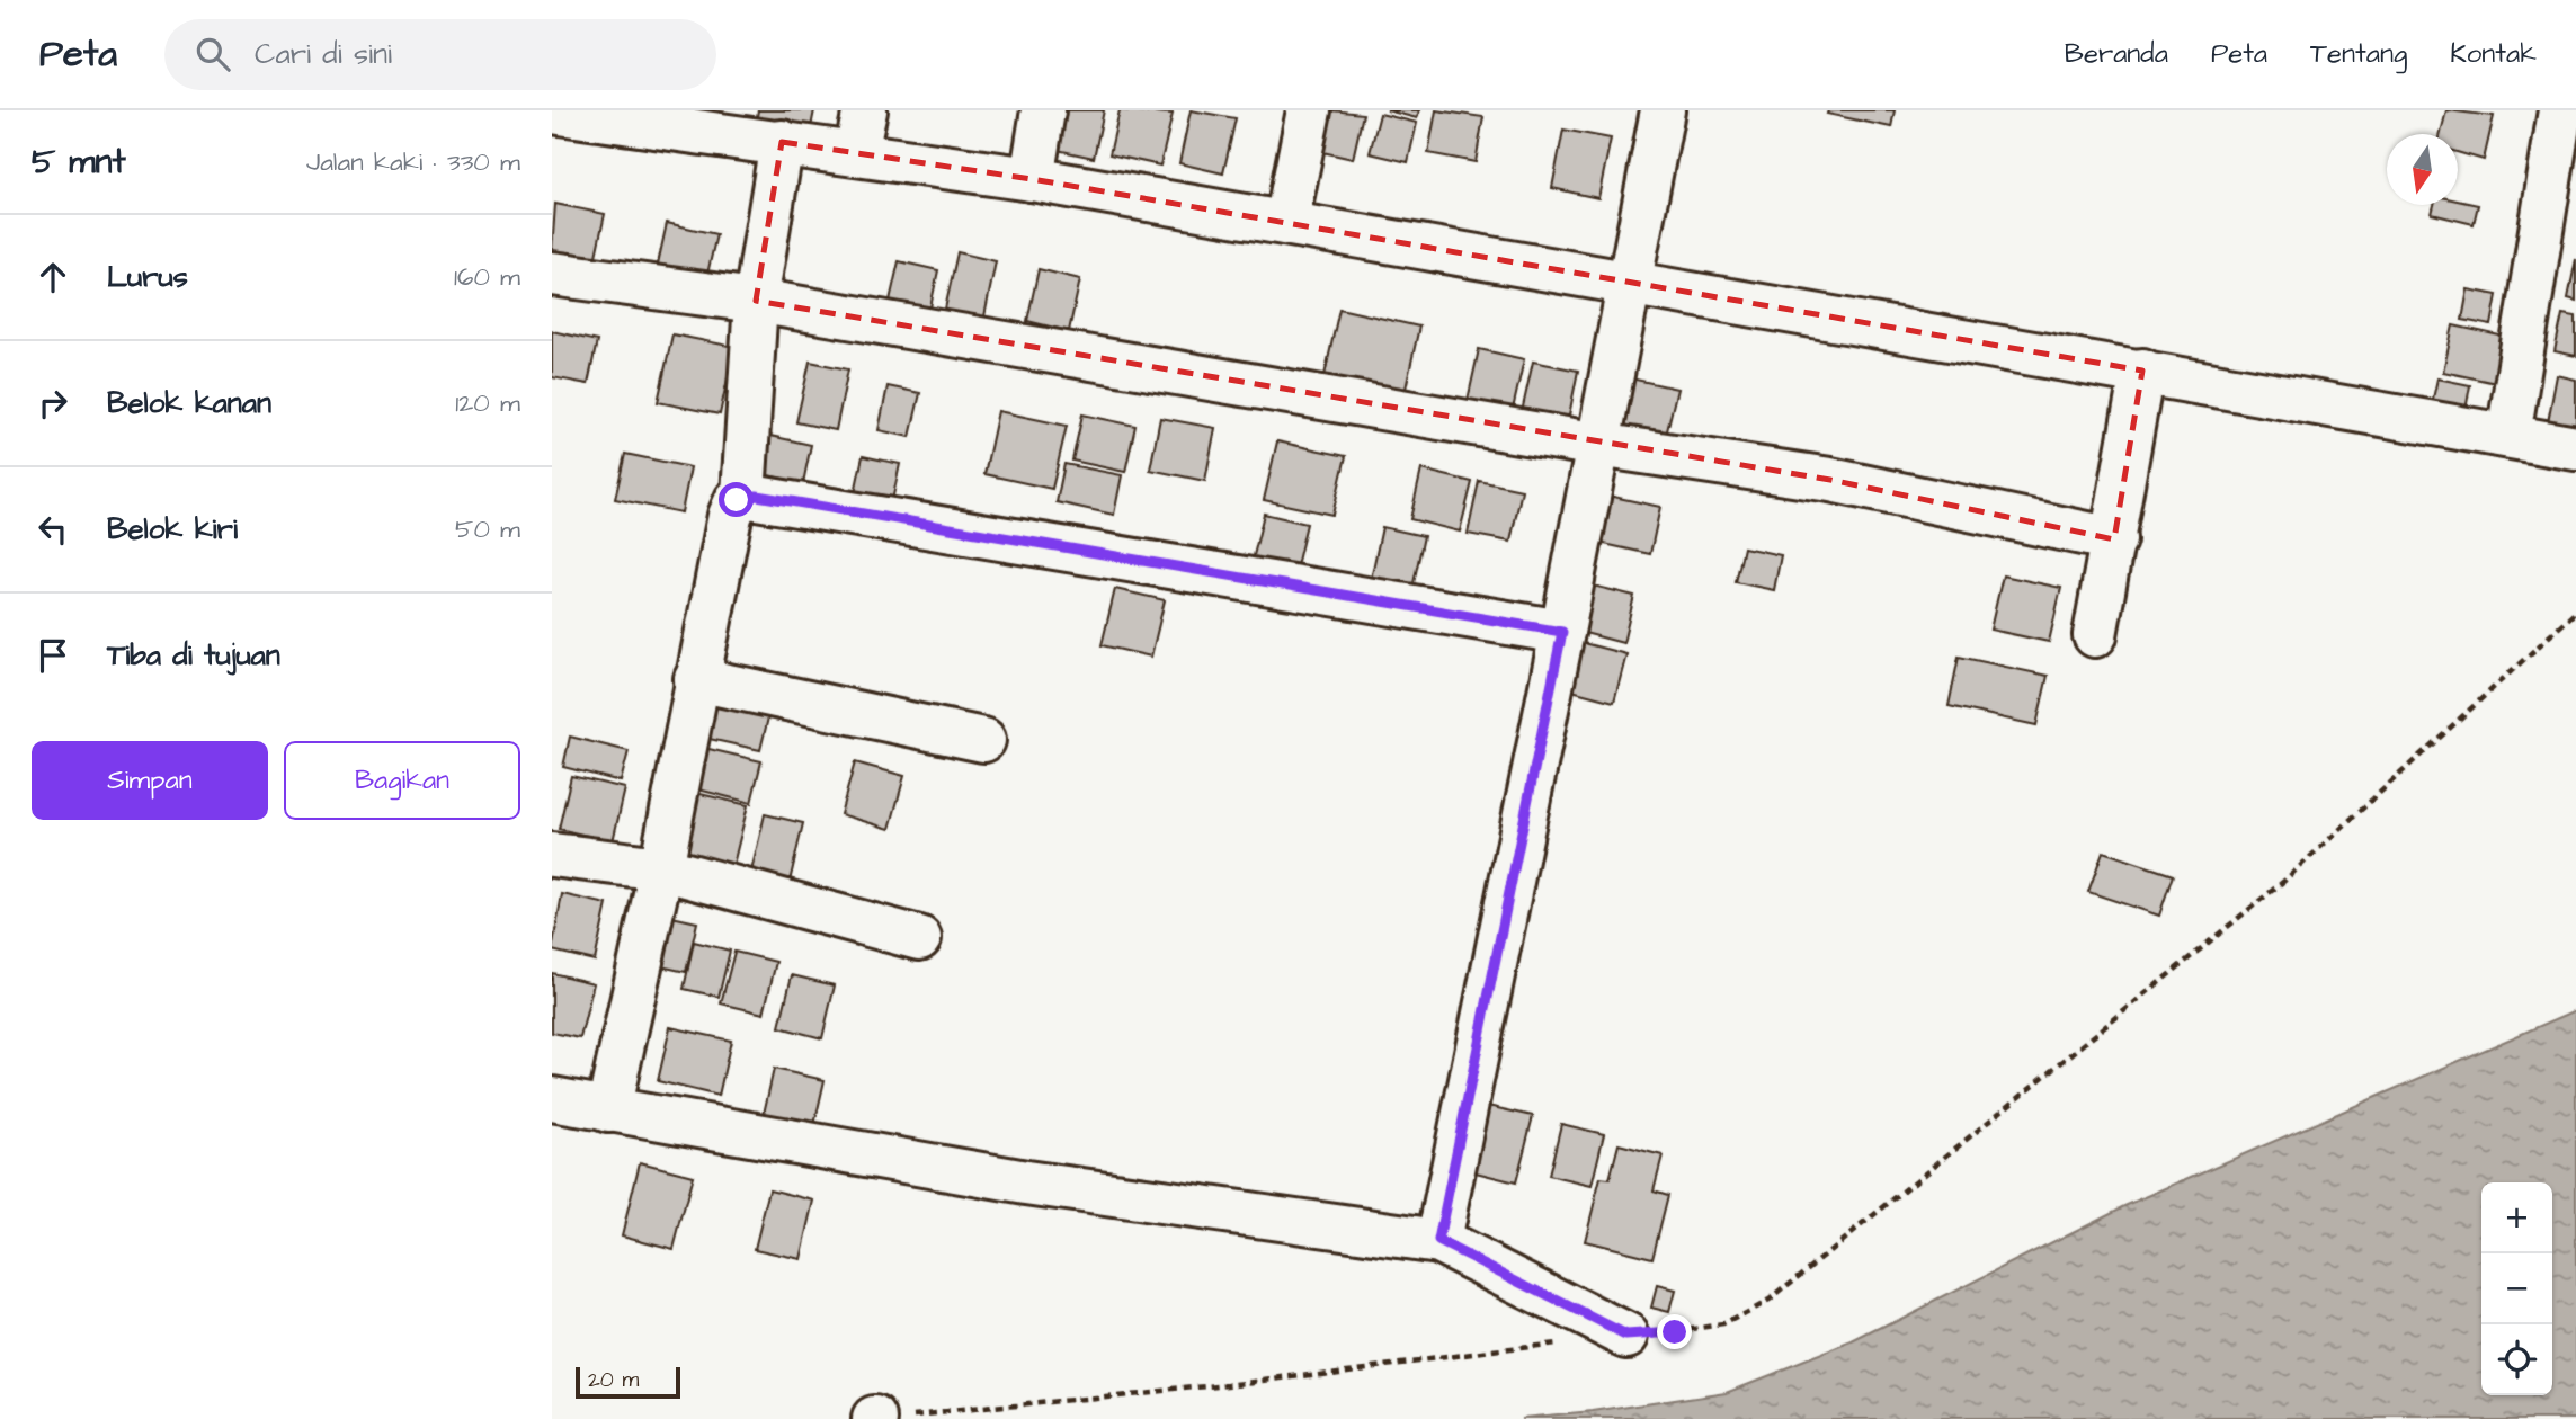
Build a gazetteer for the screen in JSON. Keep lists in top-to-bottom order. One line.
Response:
{"scale_bar":"20 m","north":"bottom","page":{"header":"Peta","search":"Cari di sini","nav":["Beranda","Peta","Tentang","Kontak"],"heading":["5 mnt","Jalan kaki · 330 m"],"list":[["Lurus","160 m"],["Belok kanan","120 m"],["Belok kiri","50 m"],"Tiba di tujuan"],"buttons":["Simpan","Bagikan"],"map_buttons":["+","−"],"scale":"20 m"}}
